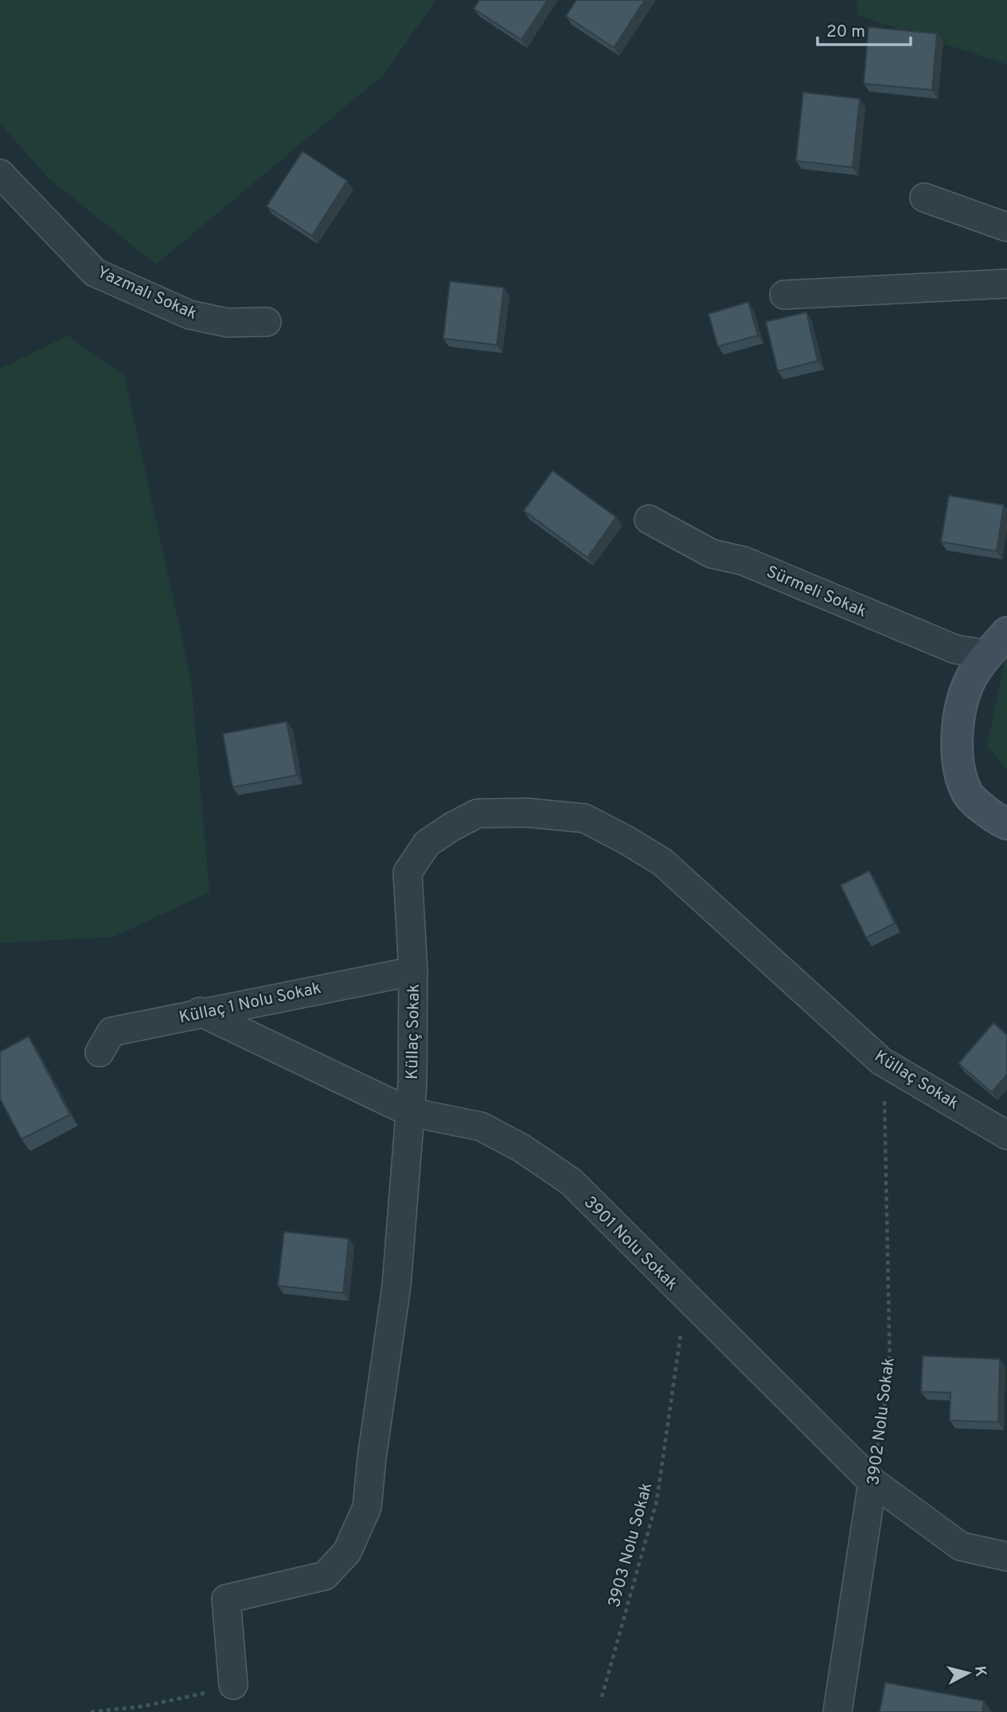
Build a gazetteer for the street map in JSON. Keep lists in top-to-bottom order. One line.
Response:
{"streets":{"street":["Yazmalı Sokak","Sürmeli Sokak","Küllaç 1 Nolu Sokak","Küllaç Sokak","3901 Nolu Sokak","3902 Nolu Sokak"],"path":["3903 Nolu Sokak"]},"crossings":[["Küllaç 1 Nolu Sokak","Küllaç Sokak"],["Küllaç 1 Nolu Sokak","3901 Nolu Sokak"],["Küllaç Sokak","3901 Nolu Sokak"],["Küllaç Sokak","3902 Nolu Sokak"],["3901 Nolu Sokak","3902 Nolu Sokak"],["3901 Nolu Sokak","3903 Nolu Sokak"]],"scale_bar":"20 m","north":"right"}
